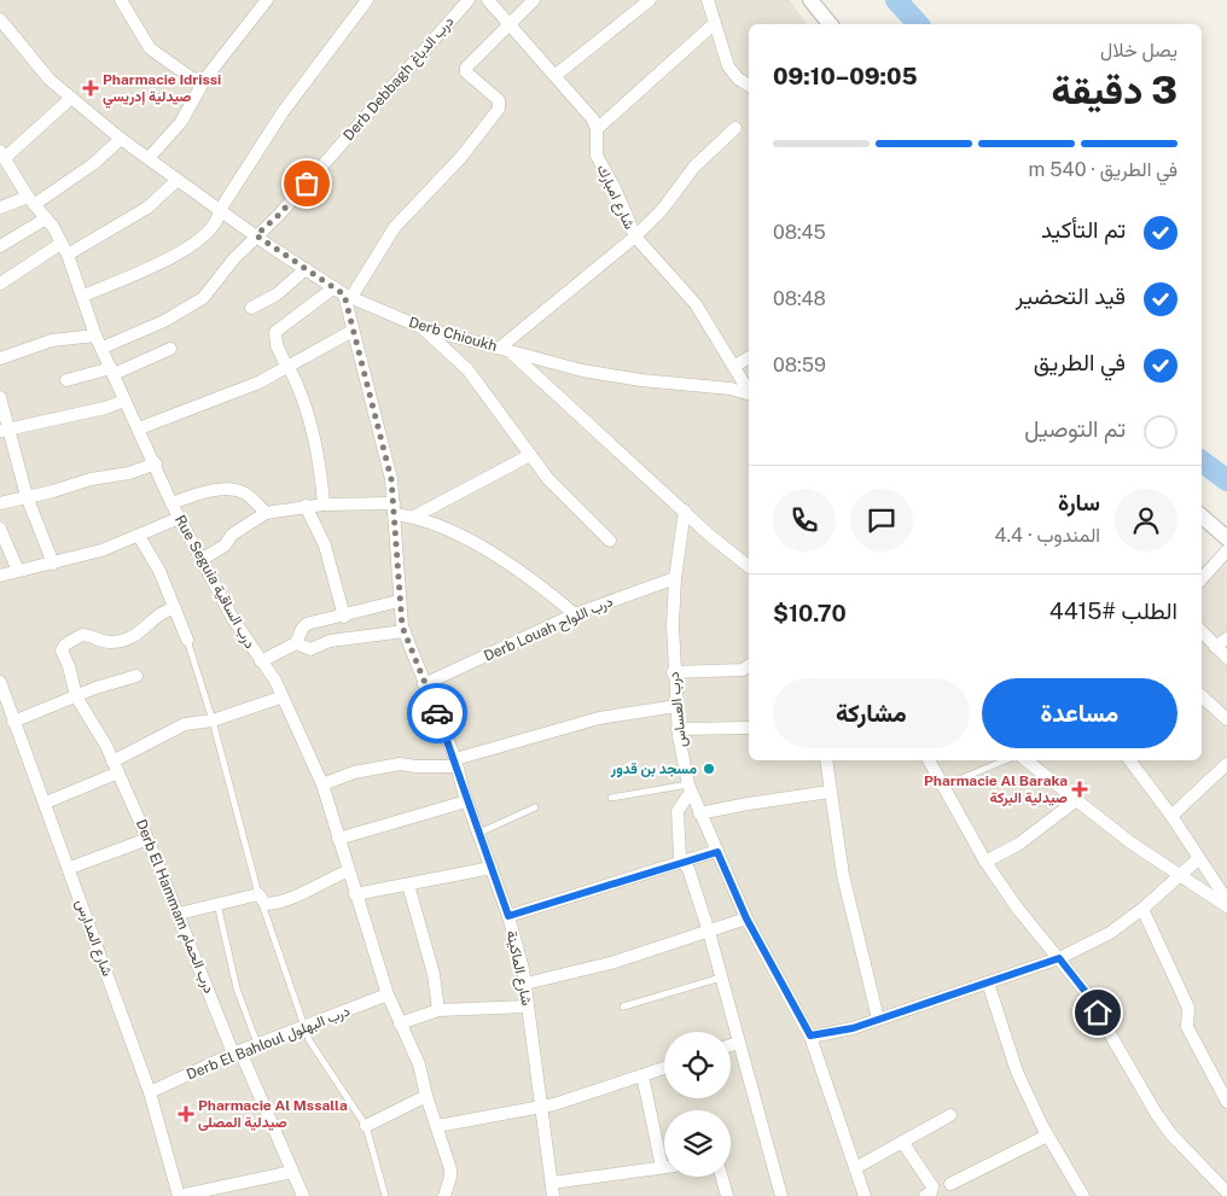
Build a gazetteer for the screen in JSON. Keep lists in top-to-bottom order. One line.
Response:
{"streets":{"street":["Derb Debbagh درب الدباغ","شارع امبارك","Derb Chioukh","Rue Seguia درب الساقية","Derb Louah درب اللواح","درب العساس","Derb El Hammam درب الحمام","شارع المدارس","شارع الماكينة","Derb El Bahloul درب البهلول"]},"crossings":[["Derb Debbagh درب الدباغ","Derb Chioukh"],["Derb Debbagh درب الدباغ","Rue Seguia درب الساقية"],["Derb Chioukh","شارع الماكينة"],["Rue Seguia درب الساقية","Derb El Bahloul درب البهلول"],["Derb Louah درب اللواح","درب العساس"],["Derb Louah درب اللواح","شارع الماكينة"],["Derb El Hammam درب الحمام","Derb El Bahloul درب البهلول"],["شارع المدارس","Derb El Bahloul درب البهلول"]],"places":{"health":["Pharmacie Idrissi صيدلية إدريسي","Pharmacie Al Baraka صيدلية البركة","Pharmacie Al Mssalla صيدلية المصلى"],"other":["مسجد بن قدور"]},"page":{"heading":["3 دقيقة","يصل خلال","09:05–09:10"],"panel":["سارة","المندوب · 4.4","الطلب #4415","$10.70"],"bar":"في الطريق · 540 m","list":[["تم التأكيد","08:45"],["قيد التحضير","08:48"],["في الطريق","08:59"],"تم التوصيل"],"buttons":["مساعدة","مشاركة"]}}
